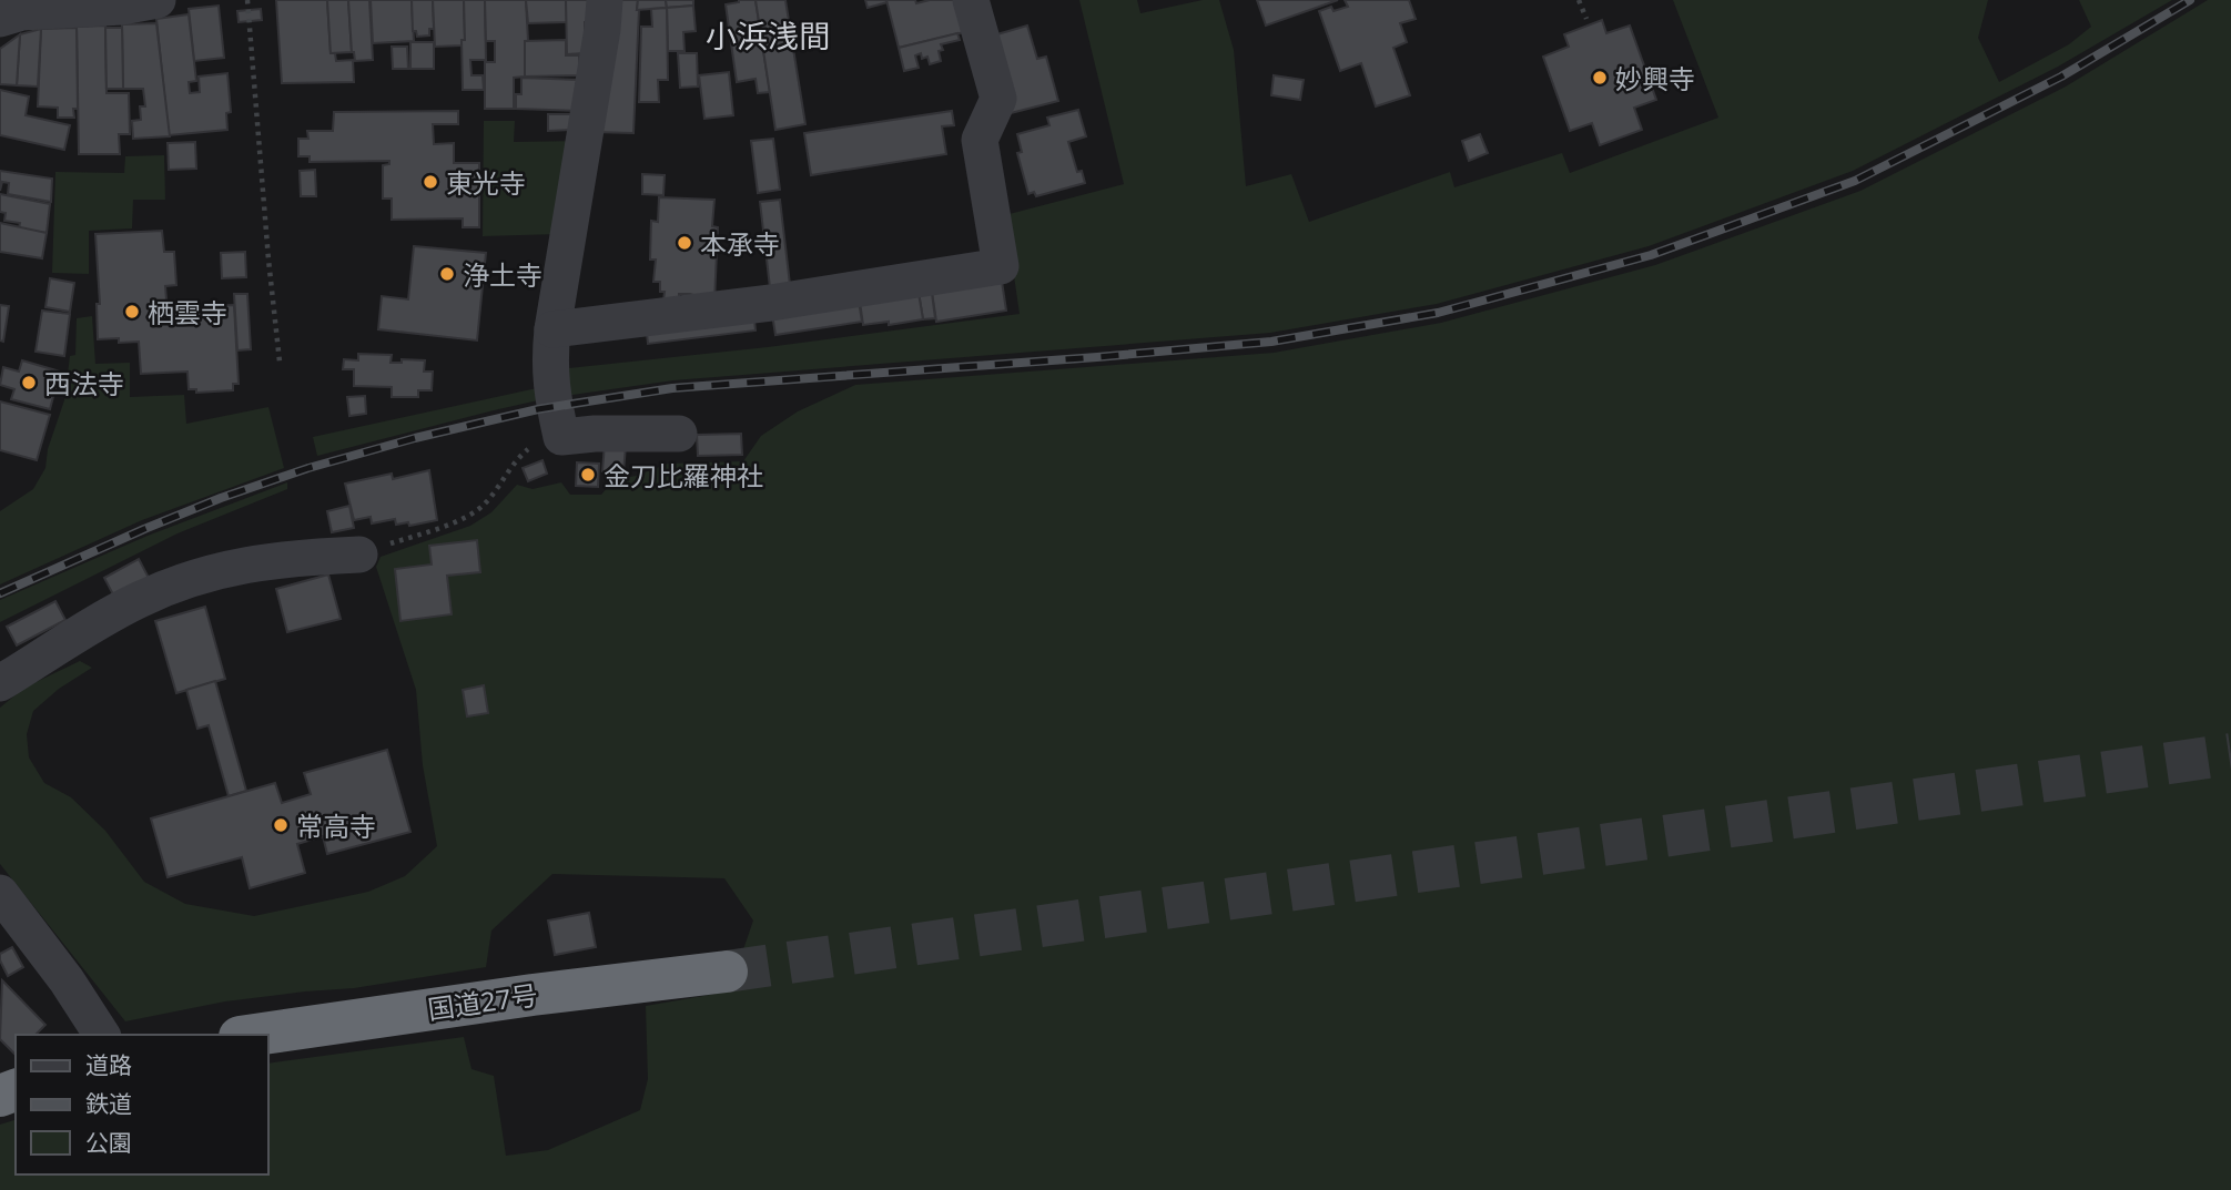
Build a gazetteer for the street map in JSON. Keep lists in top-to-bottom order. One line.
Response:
{"streets":{"highway":["国道27号"]},"districts":["小浜浅間"],"places":["妙興寺","東光寺","本承寺","浄土寺","栖雲寺","西法寺","金刀比羅神社","常高寺"],"legend":["道路","鉄道","公園"]}
